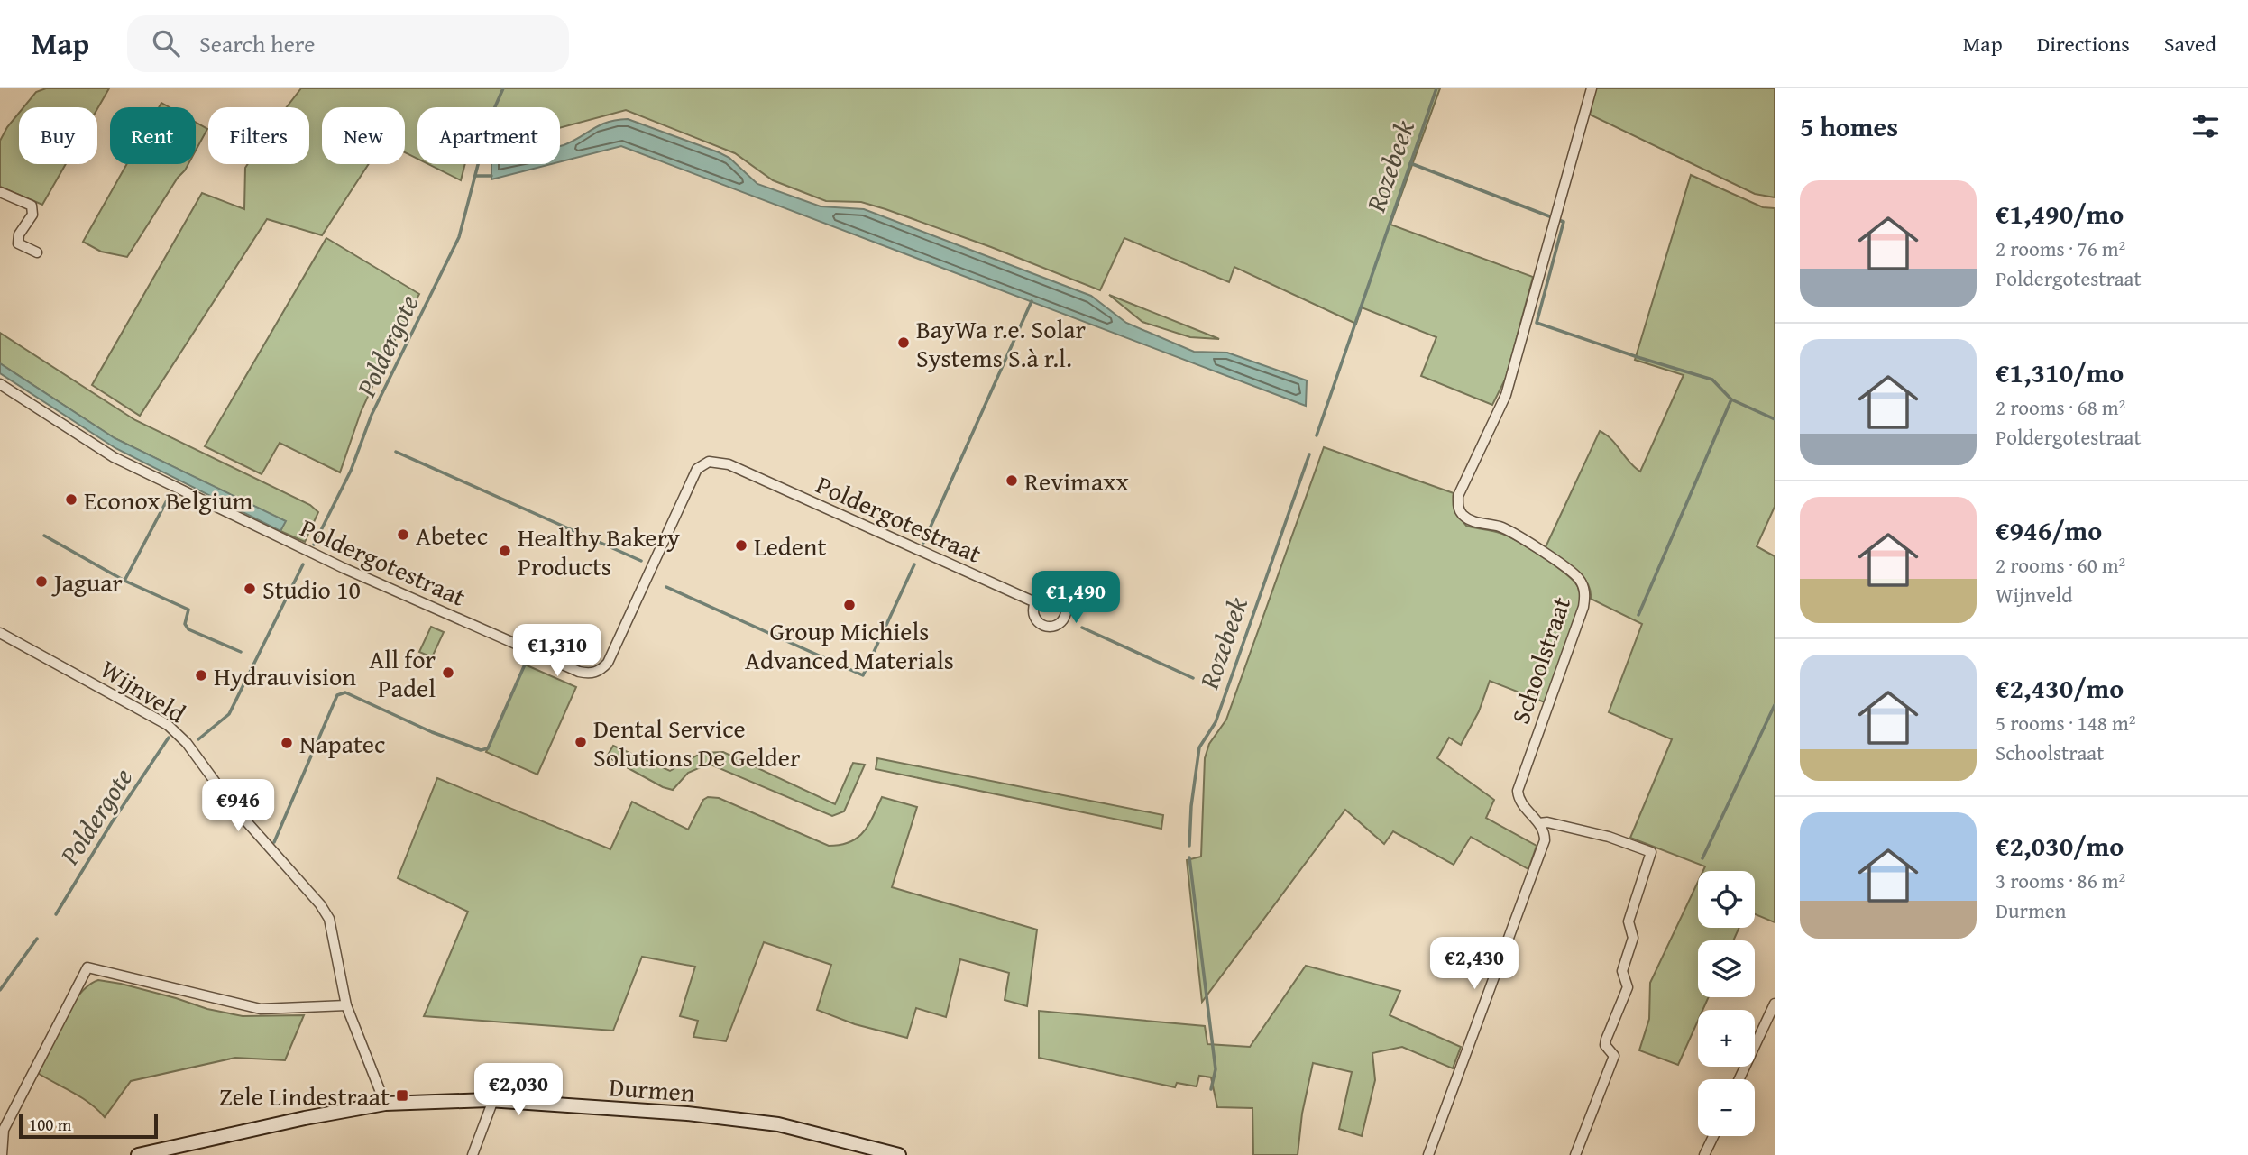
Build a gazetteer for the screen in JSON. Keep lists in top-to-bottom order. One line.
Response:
{"streets":{"street":["Poldergotestraat","Schoolstraat","Wijnveld","Durmen"]},"crossings":[["Wijnveld","Durmen"]],"water":["Rozebeek","Poldergote"],"places":{"other":["BayWa r.e. Solar Systems S.à r.l.","Revimaxx","Econox Belgium","Abetec","Ledent","Healthy Bakery Products","Jaguar","Studio 10","Group Michiels Advanced Materials","All for Padel","Hydrauvision","Dental Service Solutions De Gelder","Napatec"],"transit":["Zele Lindestraat"]},"scale_bar":"100 m","page":{"header":"Map","search":"Search here","nav":["Map","Directions","Saved"],"heading":"5 homes","chip":["Buy","Rent","Filters","New","Apartment"],"list":[{"name":"€1,490/mo","note":"2 rooms · 76 m² · Poldergotestraat"},{"name":"€1,310/mo","note":"2 rooms · 68 m² · Poldergotestraat"},{"name":"€946/mo","note":"2 rooms · 60 m² · Wijnveld"},{"name":"€2,430/mo","note":"5 rooms · 148 m² · Schoolstraat"},{"name":"€2,030/mo","note":"3 rooms · 86 m² · Durmen"}],"price":["€1,490","€1,310","€946","€2,430","€2,030"],"map_buttons":["+","−"],"scale":"100 m"}}
